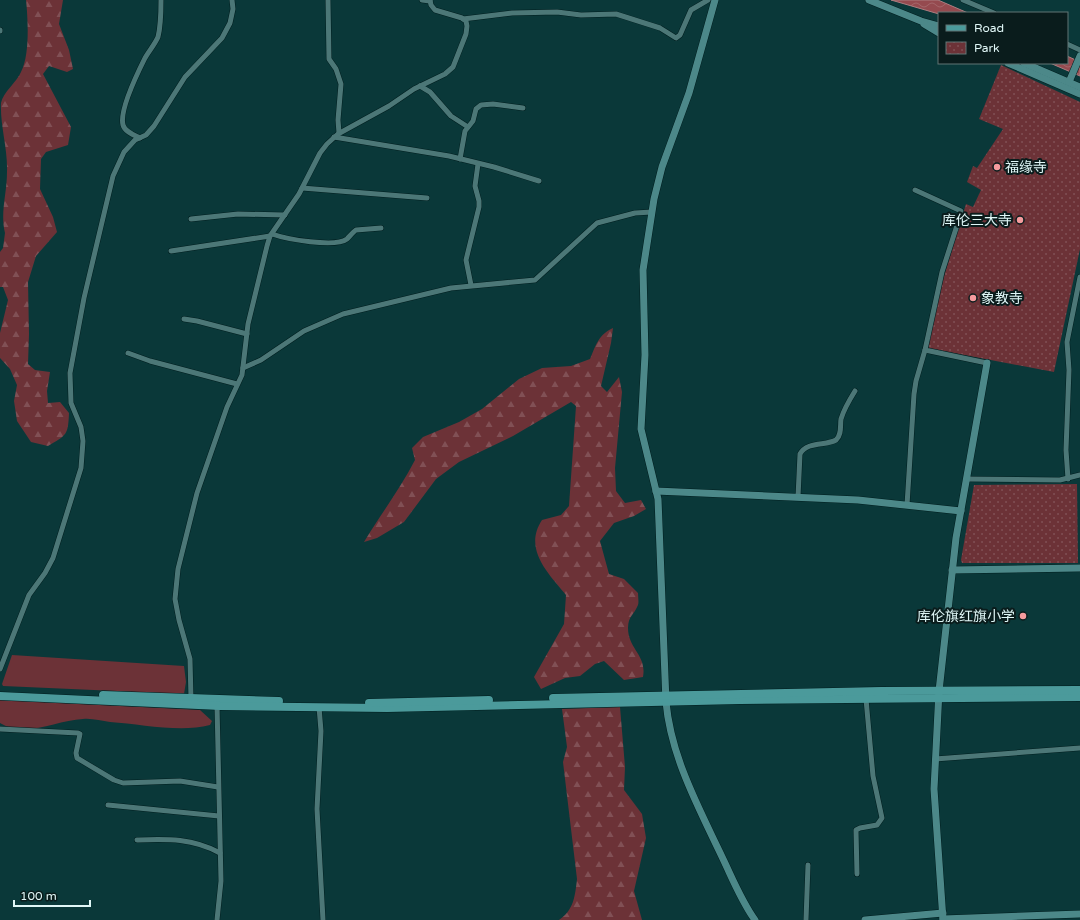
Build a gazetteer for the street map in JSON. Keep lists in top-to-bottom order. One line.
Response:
{"places":["福缘寺","库伦三大寺","象教寺","库伦旗红旗小学"],"legend":["Road","Park"],"scale_bar":"100 m"}
